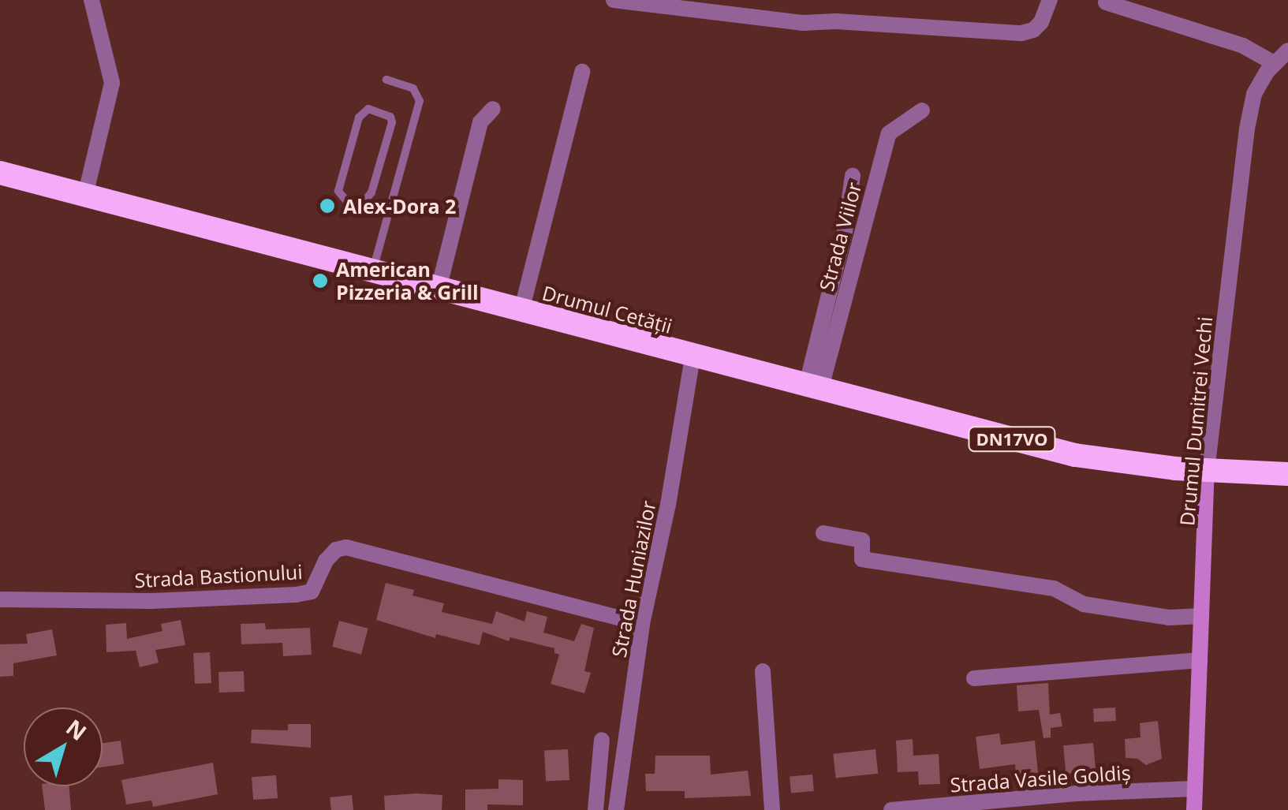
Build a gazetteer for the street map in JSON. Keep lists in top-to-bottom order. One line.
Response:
{"streets":{"highway":["Drumul Cetății","DN17VO"],"street":["Strada Viilor","Drumul Dumitrei Vechi","Strada Bastionului","Strada Huniazilor","Strada Vasile Goldiș"]},"crossings":[["Strada Viilor","Drumul Cetății"],["Drumul Cetății","Drumul Dumitrei Vechi"],["Drumul Cetății","DN17VO"],["Drumul Cetății","Strada Huniazilor"],["Drumul Dumitrei Vechi","DN17VO"],["Drumul Dumitrei Vechi","Strada Vasile Goldiș"],["Strada Bastionului","Strada Huniazilor"]],"places":["Alex-Dora 2","American Pizzeria & Grill"],"north":"top right"}
